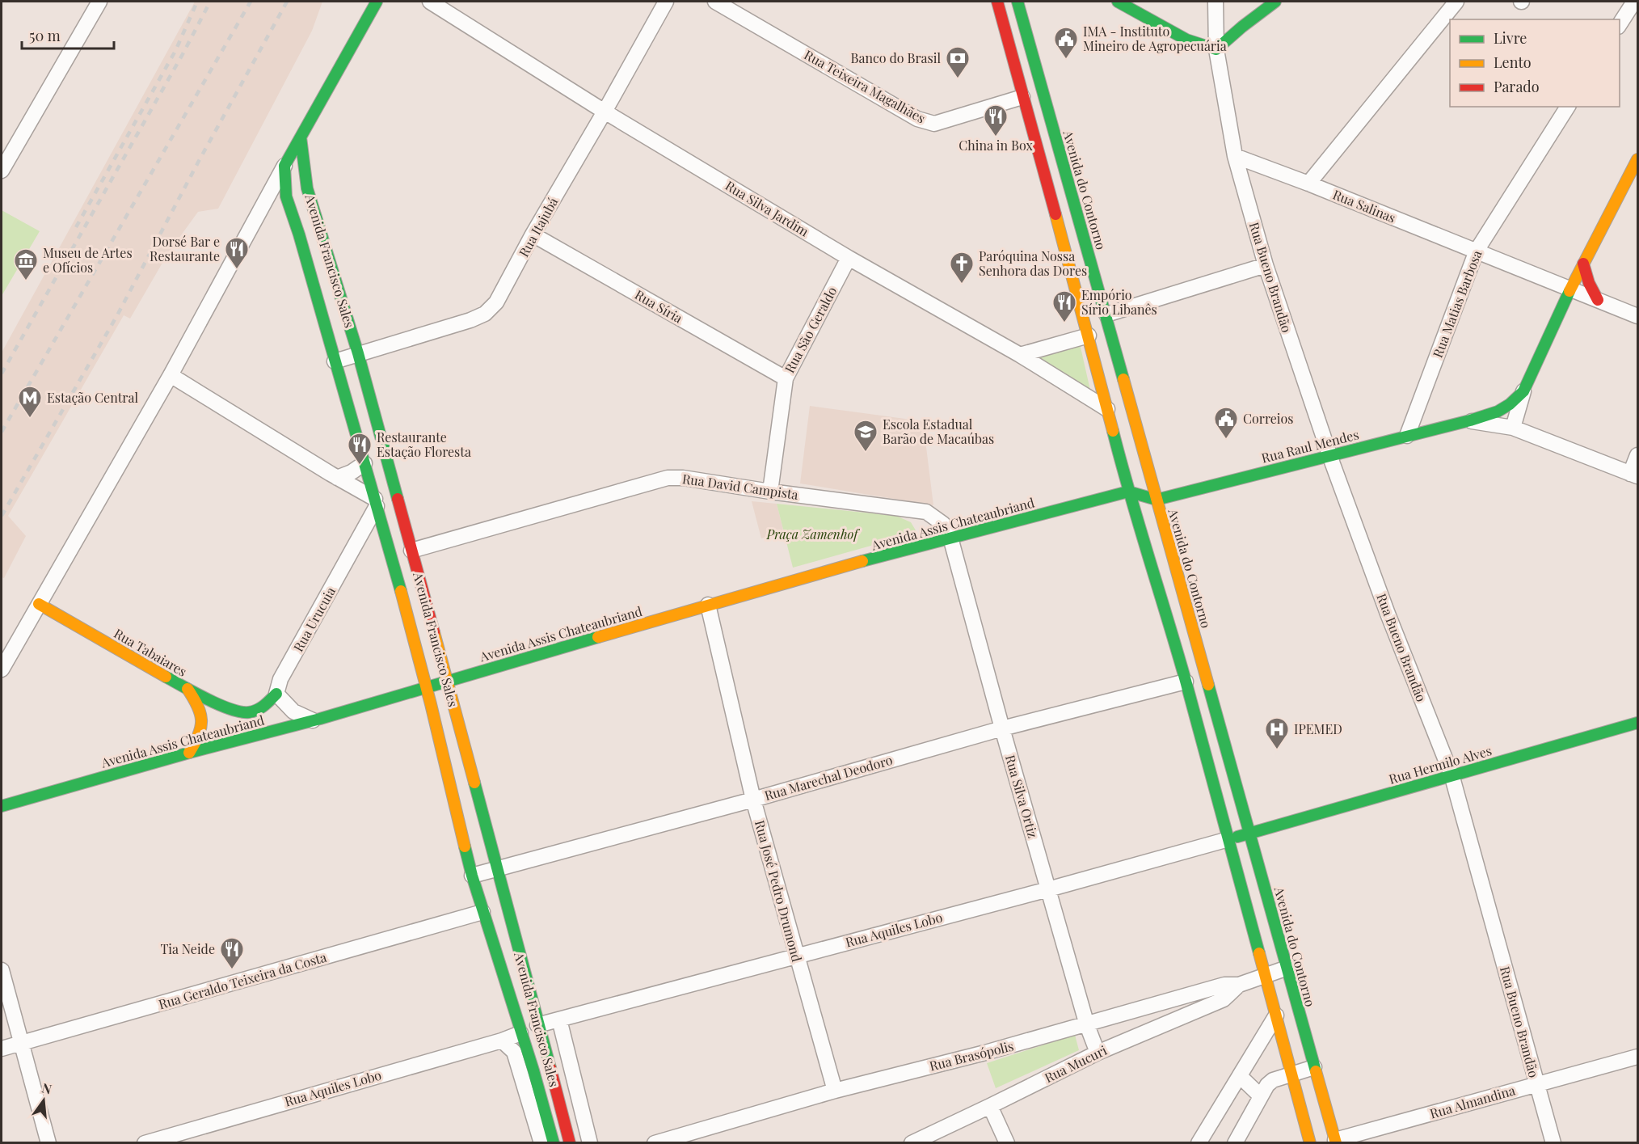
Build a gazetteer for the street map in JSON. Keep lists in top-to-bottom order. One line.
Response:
{"streets":{"street":["Rua Teixeira Magalhães","Avenida do Contorno","Rua Salinas","Rua Silva Jardim","Rua Itajubá","Avenida Francisco Sales","Rua Bueno Brandão","Rua Matias Barbosa","Rua Síria","Rua São Geraldo","Rua Raul Mendes","Rua David Campista","Avenida Assis Chateaubriand","Rua Urucuia","Rua Tabaiares","Rua Hermilo Alves","Rua Marechal Deodoro","Rua Silva Ortiz","Rua José Pedro Drumond","Rua Aquiles Lobo","Rua Geraldo Teixeira da Costa","Rua Brasópolis","Rua Mucuri","Rua Almandina"]},"crossings":[["Avenida do Contorno","Rua Raul Mendes"],["Avenida do Contorno","Rua Hermilo Alves"],["Avenida do Contorno","Rua Aquiles Lobo"],["Avenida do Contorno","Rua Brasópolis"],["Avenida do Contorno","Rua Almandina"],["Rua Salinas","Rua Bueno Brandão"],["Rua Salinas","Rua Matias Barbosa"],["Rua Silva Jardim","Rua Itajubá"],["Rua Silva Jardim","Rua São Geraldo"],["Rua Itajubá","Avenida Francisco Sales"],["Rua Itajubá","Rua Síria"],["Avenida Francisco Sales","Rua David Campista"],["Avenida Francisco Sales","Avenida Assis Chateaubriand"],["Avenida Francisco Sales","Rua Urucuia"],["Avenida Francisco Sales","Rua Marechal Deodoro"],["Avenida Francisco Sales","Rua Aquiles Lobo"],["Avenida Francisco Sales","Rua Geraldo Teixeira da Costa"],["Rua Bueno Brandão","Rua Raul Mendes"],["Rua Bueno Brandão","Rua Hermilo Alves"],["Rua Bueno Brandão","Rua Almandina"],["Rua Matias Barbosa","Rua Raul Mendes"],["Rua Síria","Rua São Geraldo"],["Rua São Geraldo","Rua David Campista"],["Rua David Campista","Avenida Assis Chateaubriand"],["Rua David Campista","Rua Silva Ortiz"],["Avenida Assis Chateaubriand","Rua Tabaiares"],["Avenida Assis Chateaubriand","Rua Silva Ortiz"],["Avenida Assis Chateaubriand","Rua José Pedro Drumond"],["Rua Hermilo Alves","Rua Aquiles Lobo"],["Rua Marechal Deodoro","Rua Silva Ortiz"],["Rua Marechal Deodoro","Rua José Pedro Drumond"],["Rua Silva Ortiz","Rua Aquiles Lobo"],["Rua Silva Ortiz","Rua Brasópolis"],["Rua Silva Ortiz","Rua Mucuri"],["Rua José Pedro Drumond","Rua Aquiles Lobo"],["Rua José Pedro Drumond","Rua Brasópolis"],["Rua Brasópolis","Rua Mucuri"]],"parks":["Praça Zamenhof"],"places":{"public building":["IMA - Instituto Mineiro de Agropecuária","Correios"],"bank":["Banco do Brasil"],"restaurant":["China in Box","Dorsé Bar e Restaurante","Empório Sírio Libanês","Restaurante Estação Floresta","Tia Neide"],"museum":["Museu de Artes e Ofícios"],"church":["Paróquina Nossa Senhora das Dores"],"metro station":["Estação Central"],"school or university":["Escola Estadual Barão de Macaúbas"],"hospital":["IPEMED"]},"legend":["Livre","Lento","Parado"],"scale_bar":"50 m","north":"top"}
